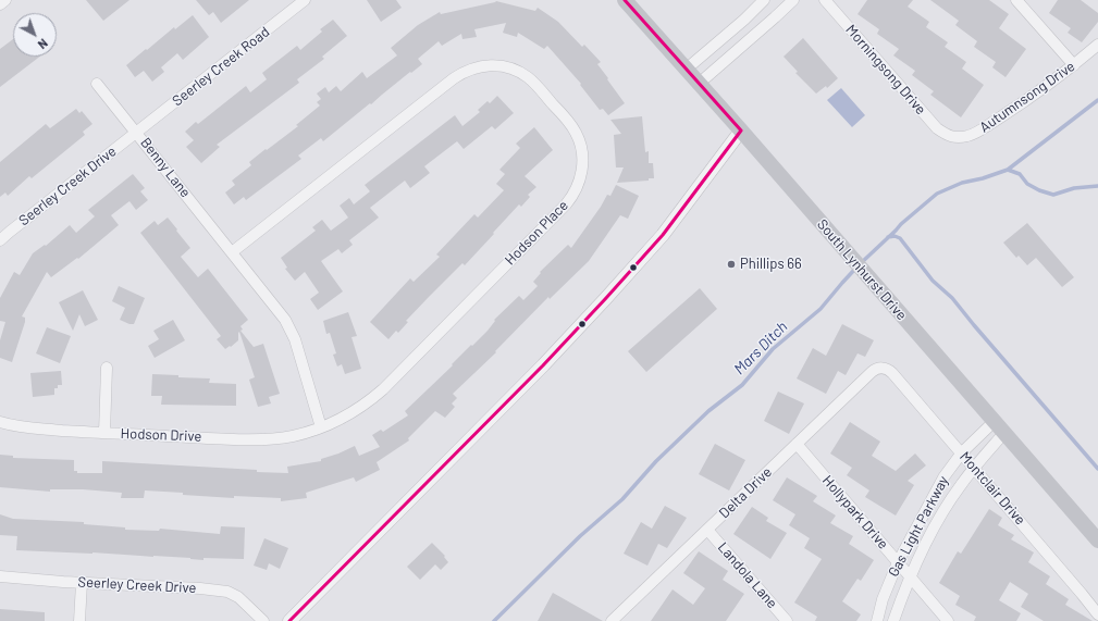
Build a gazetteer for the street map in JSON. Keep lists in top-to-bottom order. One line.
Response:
{"streets":{"main road":["South Lynhurst Drive"],"street":["Seerley Creek Road","Morningsong Drive","Autumnsong Drive","Benny Lane","Seerley Creek Drive","Hodson Place","Hodson Drive","Montclair Drive","Delta Drive","Hollypark Drive","Gas Light Parkway","Landola Lane"]},"crossings":[["Seerley Creek Road","Benny Lane"],["Seerley Creek Road","Seerley Creek Drive"],["Morningsong Drive","Autumnsong Drive"],["Benny Lane","Seerley Creek Drive"],["Benny Lane","Hodson Place"],["Benny Lane","Hodson Drive"],["Hodson Place","Hodson Drive"],["South Lynhurst Drive","Gas Light Parkway"],["Montclair Drive","Delta Drive"],["Montclair Drive","Gas Light Parkway"],["Delta Drive","Hollypark Drive"],["Delta Drive","Landola Lane"],["Hollypark Drive","Gas Light Parkway"]],"water":["Mars Ditch"],"places":["Phillips 66"],"north":"bottom right"}
